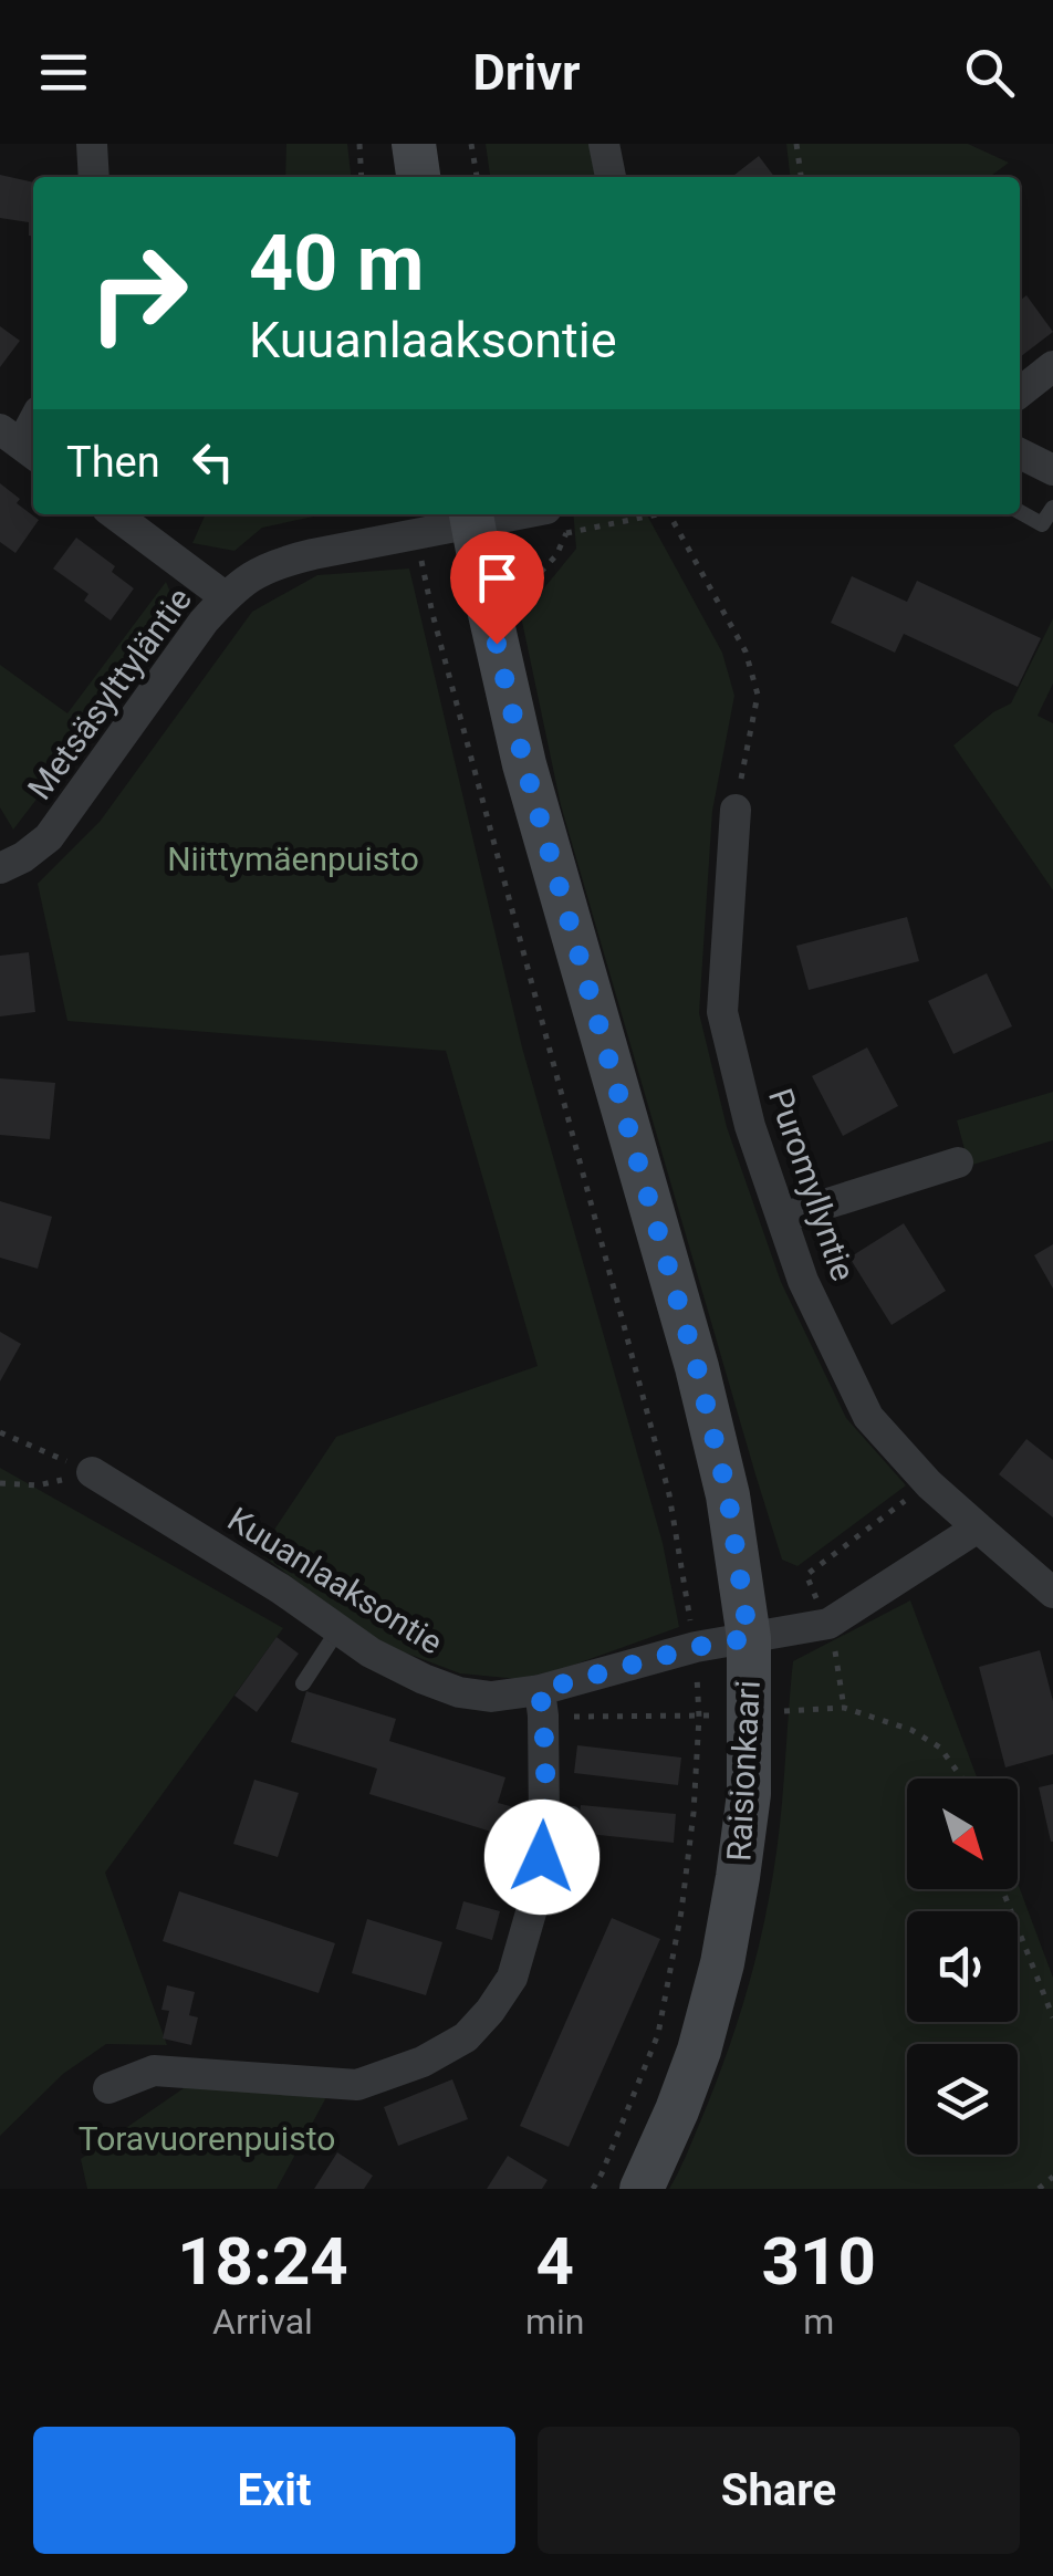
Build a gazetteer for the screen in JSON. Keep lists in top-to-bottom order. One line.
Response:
{"streets":{"main road":["Raisionkaari"],"street":["Metsäsylttyläntie","Puromyllyntie","Kuuanlaaksontie"]},"crossings":[["Metsäsylttyläntie","Raisionkaari"],["Kuuanlaaksontie","Raisionkaari"]],"parks":["Niittymäenpuisto","Toravuorenpuisto"],"north":"bottom right","page":{"header":"Drivr","turn":["40 m","Kuuanlaaksontie"],"then":"Then","eta":["18:24","Arrival","4","min","310","m"],"buttons":["Exit","Share"]}}
